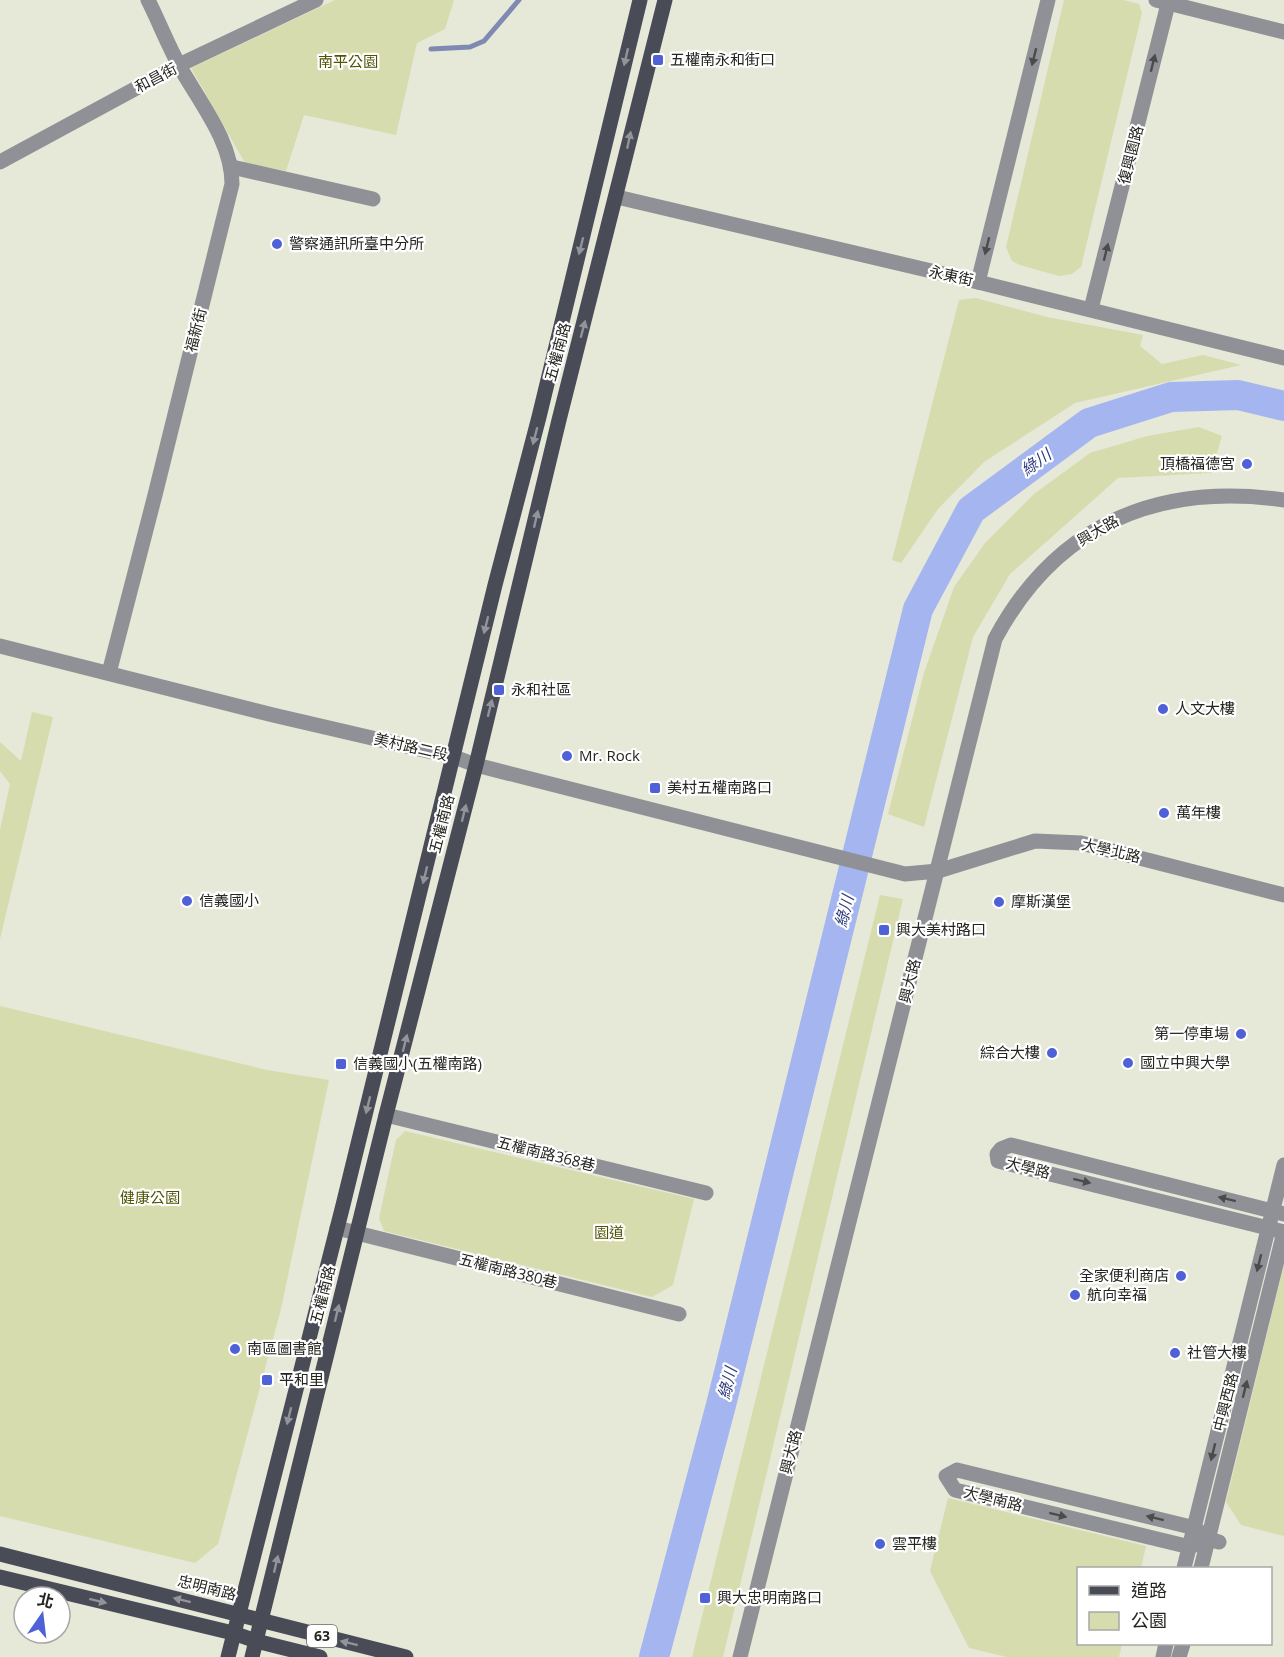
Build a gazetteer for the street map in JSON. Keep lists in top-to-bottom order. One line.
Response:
{"streets":{"main road":["五權南路","忠明南路","63"],"street":["和昌街","復興園路","永東街","福新街","興大路","美村路二段","大學北路","五權南路368巷","大學路","五權南路380巷","中興西路","大學南路"]},"crossings":[["和昌街","福新街"],["復興園路","永東街"],["永東街","五權南路"],["福新街","美村路二段"],["五權南路","美村路二段"],["五權南路","五權南路368巷"],["五權南路","五權南路380巷"],["五權南路","忠明南路"],["五權南路","63"],["興大路","美村路二段"],["興大路","大學北路"],["美村路二段","大學北路"],["大學路","中興西路"],["中興西路","大學南路"]],"water":["綠川"],"parks":["南平公園","健康公園","園道"],"places":{"transit":["五權南永和街口","永和社區","美村五權南路口","興大美村路口","信義國小(五權南路)","平和里","興大忠明南路口"],"other":["警察通訊所臺中分所","頂橋福德宮","人文大樓","Mr. Rock","萬年樓","信義國小","摩斯漢堡","第一停車場","綜合大樓","國立中興大學","全家便利商店","航向幸福","南區圖書館","社管大樓","雲平樓"]},"legend":["道路","公園"],"north":"top"}
